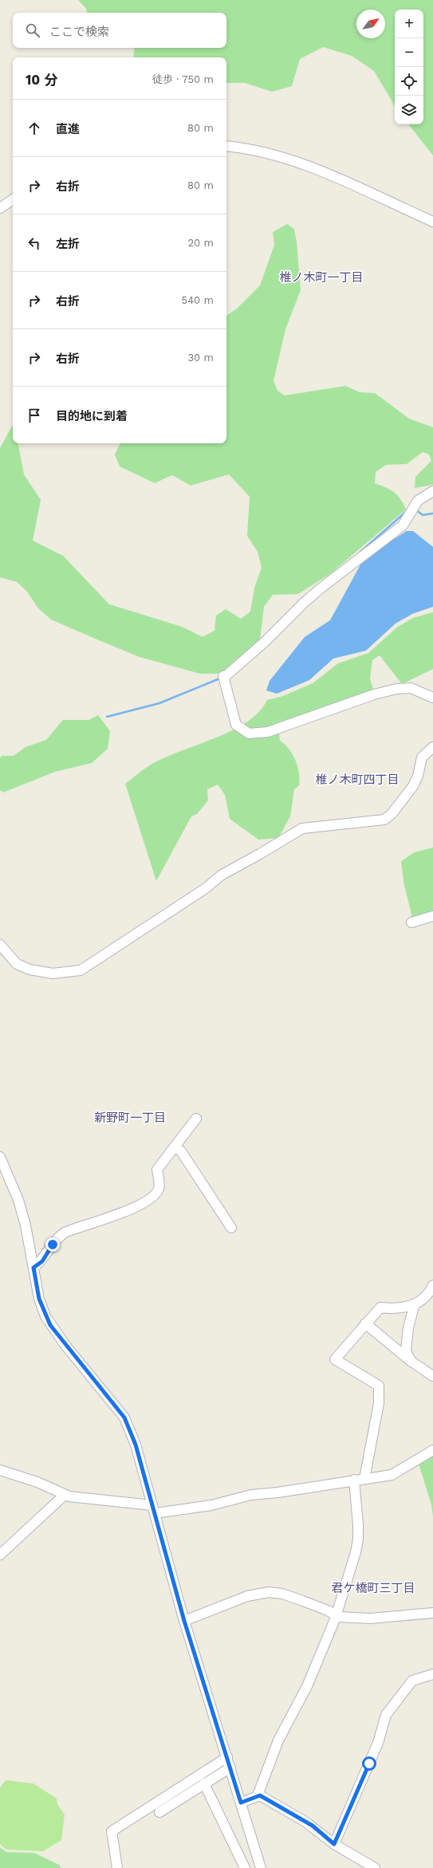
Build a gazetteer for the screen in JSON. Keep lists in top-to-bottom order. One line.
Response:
{"districts":["椎ノ木町一丁目","椎ノ木町四丁目","新野町一丁目","君ケ橋町三丁目"],"north":"top right","page":{"map_buttons":["+","−"],"search":"ここで検索","heading":["10 分","徒歩 · 750 m"],"list":[["直進","80 m"],["右折","80 m"],["左折","20 m"],["右折","540 m"],["右折","30 m"],"目的地に到着"]}}
